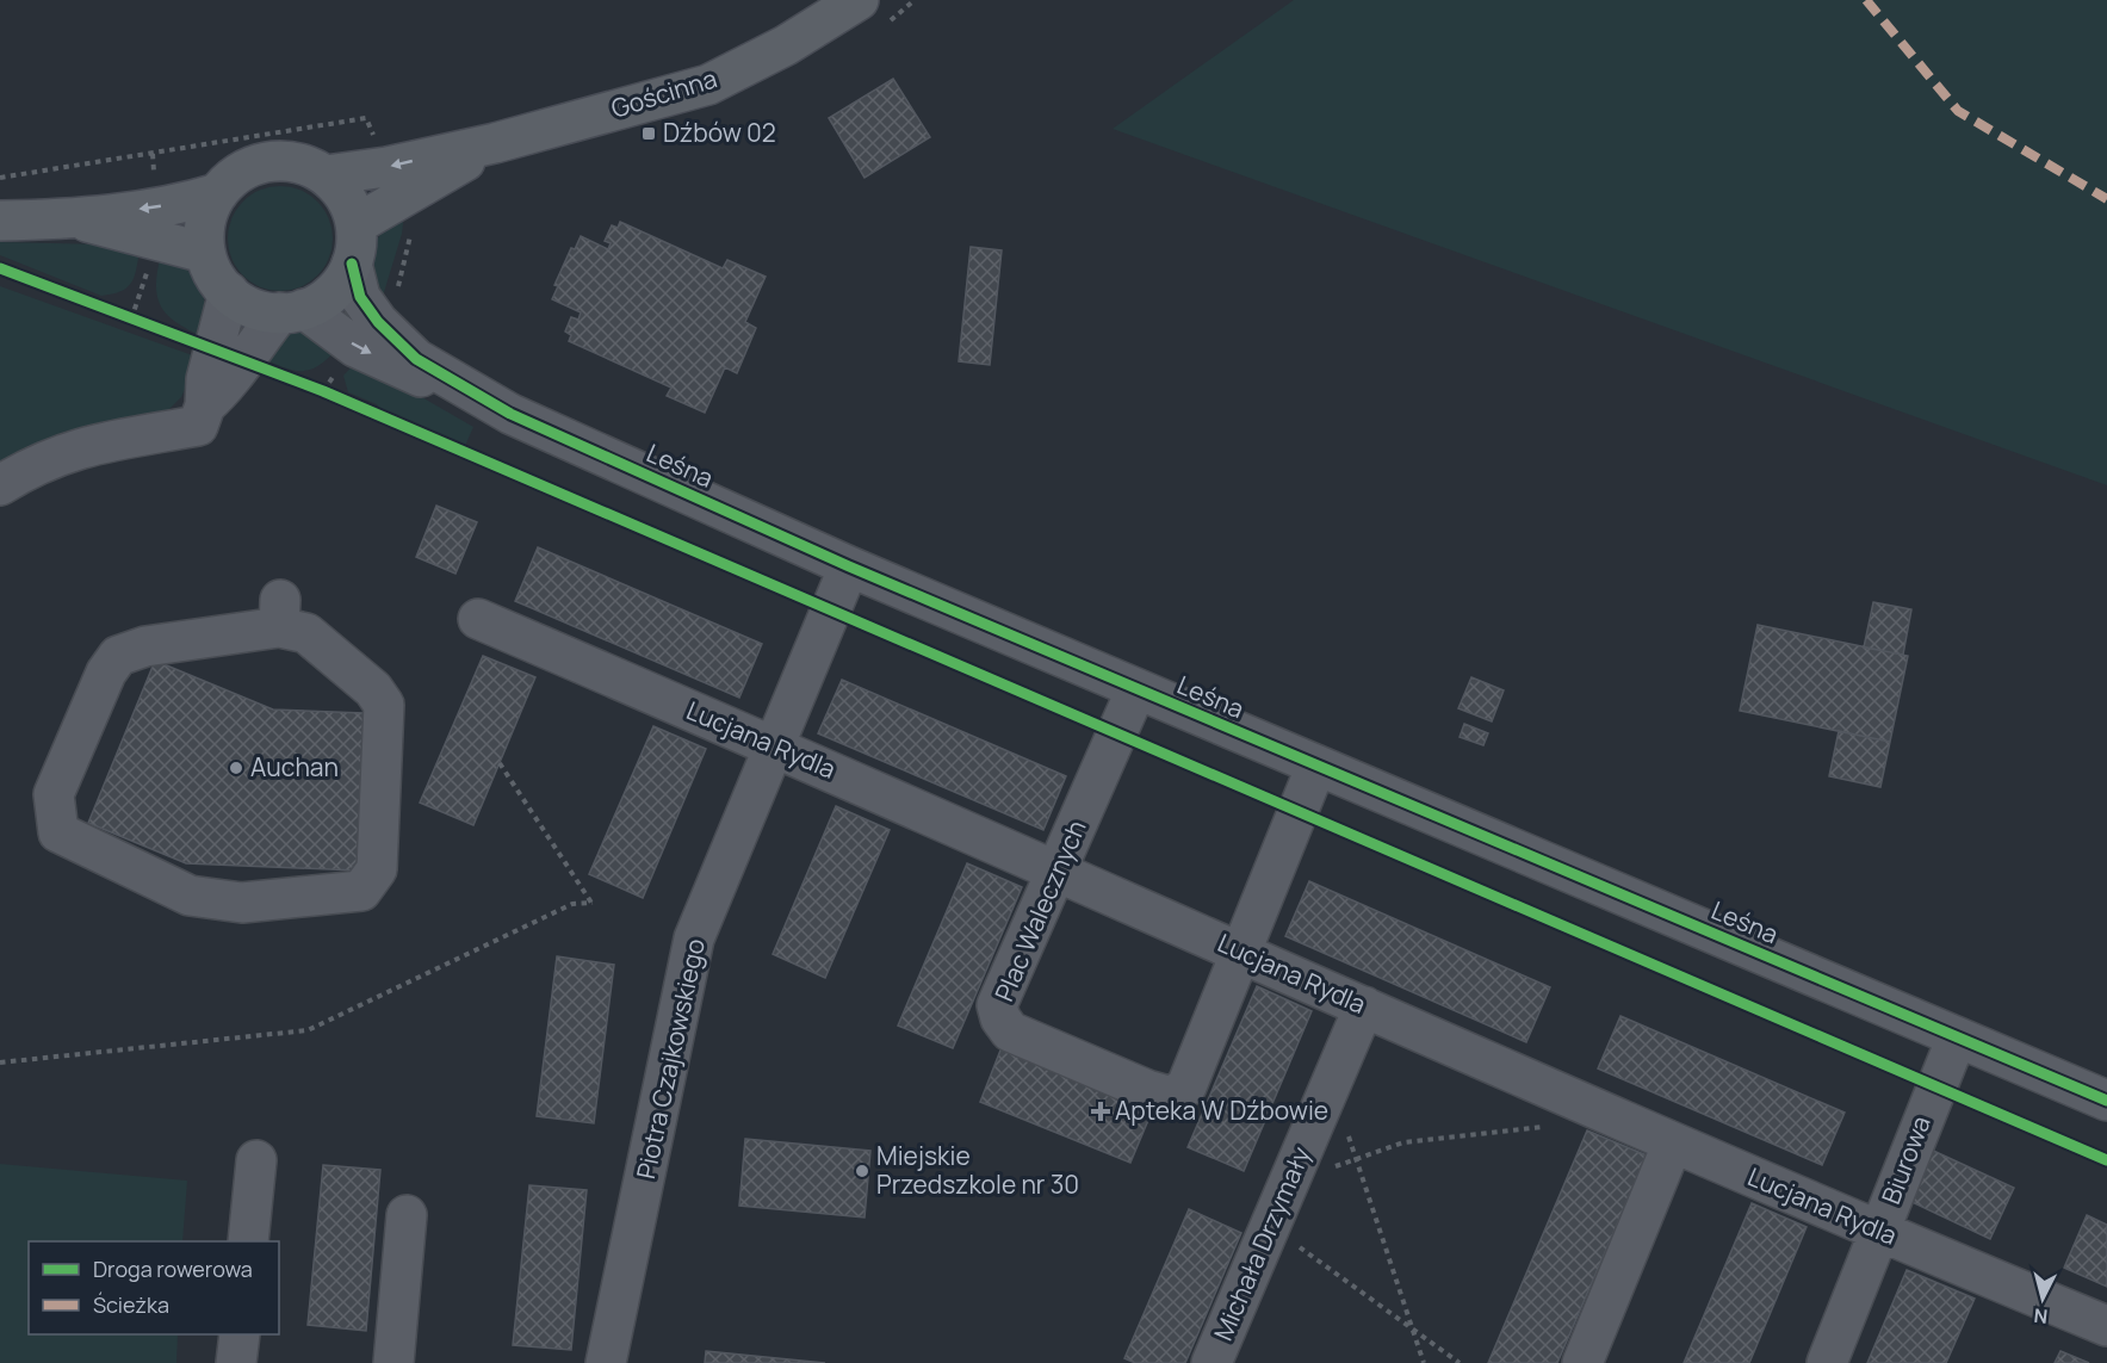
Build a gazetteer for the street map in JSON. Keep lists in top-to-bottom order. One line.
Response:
{"streets":{"main road":["Gościnna"],"street":["Leśna","Lucjana Rydla","Plac Walecznych","Piotra Czajkowskiego","Biurowa","Michała Drzymały"]},"crossings":[["Gościnna","Leśna"],["Leśna","Plac Walecznych"],["Leśna","Piotra Czajkowskiego"],["Leśna","Biurowa"],["Lucjana Rydla","Plac Walecznych"],["Lucjana Rydla","Piotra Czajkowskiego"],["Lucjana Rydla","Biurowa"],["Lucjana Rydla","Michała Drzymały"]],"places":{"transit":["Dźbów 02"],"other":["Auchan","Miejskie Przedszkole nr 30"],"health":["Apteka W Dźbowie"]},"legend":["Droga rowerowa","Ścieżka"],"north":"bottom"}
